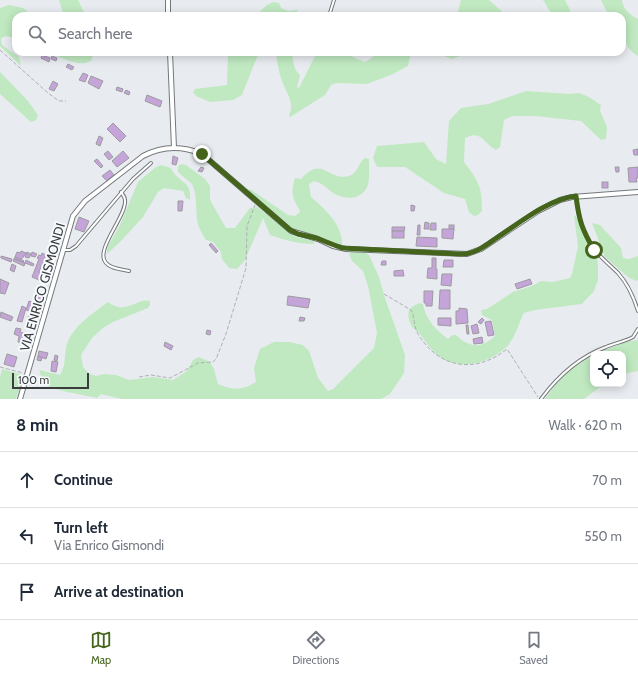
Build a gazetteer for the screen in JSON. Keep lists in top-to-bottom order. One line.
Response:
{"streets":{"street":["VIA ENRICO GISMONDI"]},"scale_bar":"100 m","page":{"search":"Search here","scale":"100 m","heading":["8 min","Walk · 620 m"],"list":[["Continue","70 m"],["Turn left","Via Enrico Gismondi","550 m"],"Arrive at destination"],"nav":["Map","Directions","Saved"]}}
